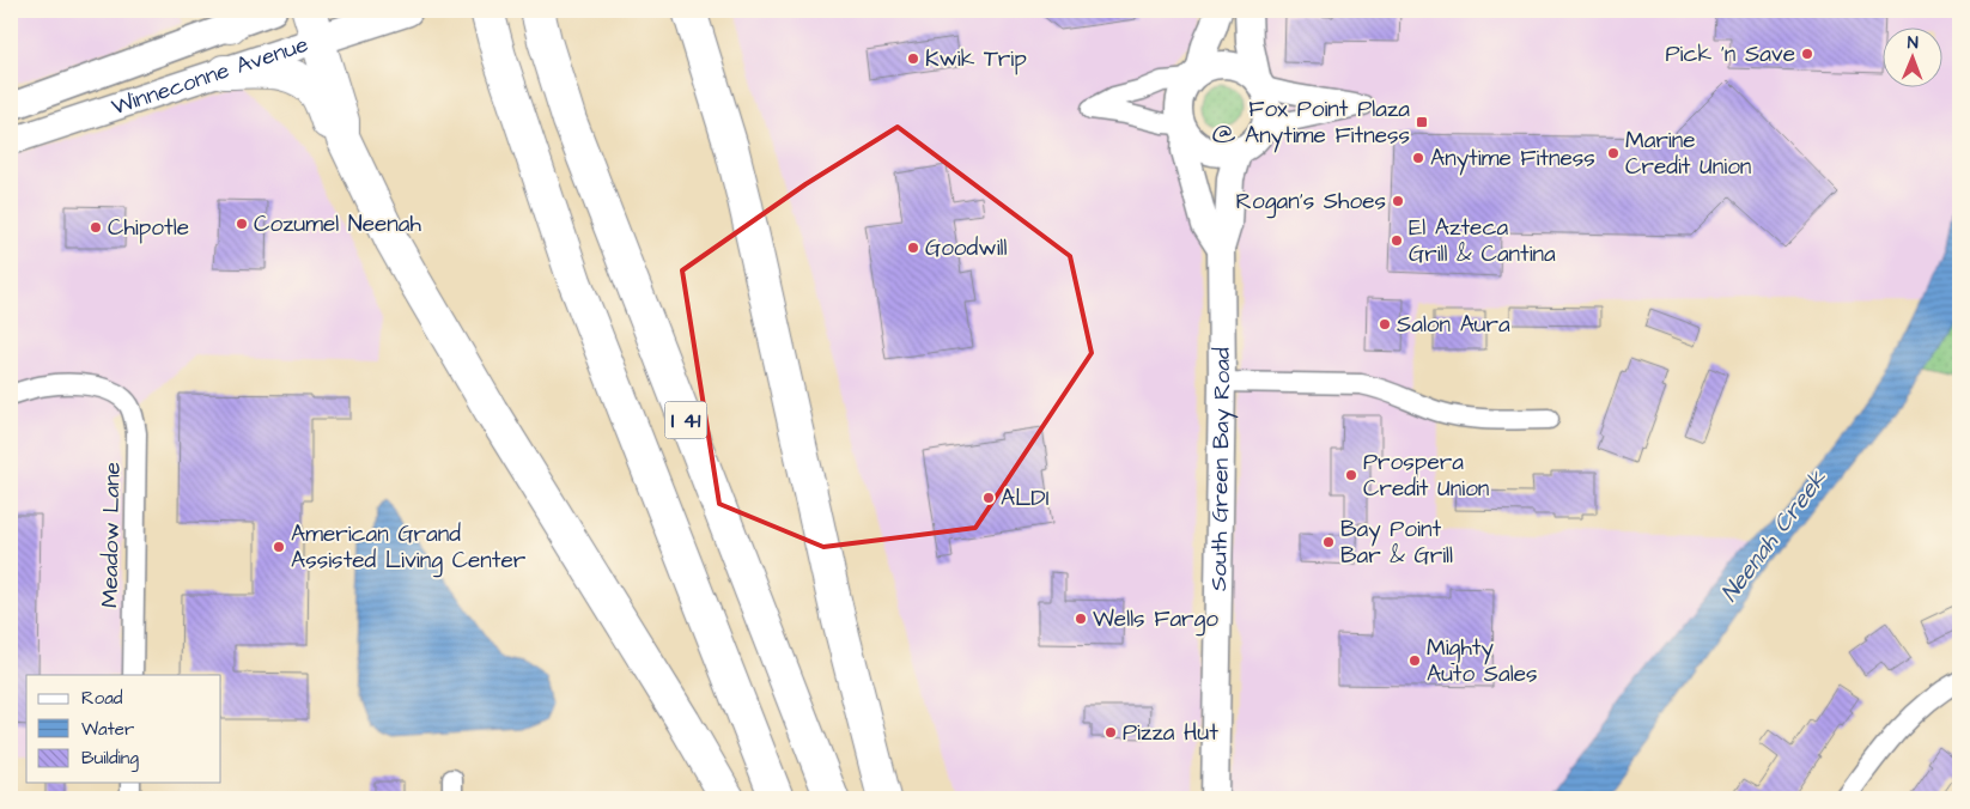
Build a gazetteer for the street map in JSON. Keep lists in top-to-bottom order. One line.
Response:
{"streets":{"highway":["I 41"],"main road":["Winneconne Avenue","South Green Bay Road"],"street":["Meadow Lane"]},"water":["Neenah Creek"],"places":{"other":["Pick 'n Save","Kwik Trip","Marine Credit Union","Anytime Fitness","Rogan's Shoes","Cozumel Neenah","Chipotle","El Azteca Grill & Cantina","Goodwill","Salon Aura","Prospera Credit Union","ALDI","Bay Point Bar & Grill","American Grand Assisted Living Center","Wells Fargo","Mighty Auto Sales","Pizza Hut"],"transit":["Fox Point Plaza @ Anytime Fitness"]},"legend":["Road","Water","Building"],"north":"top"}
